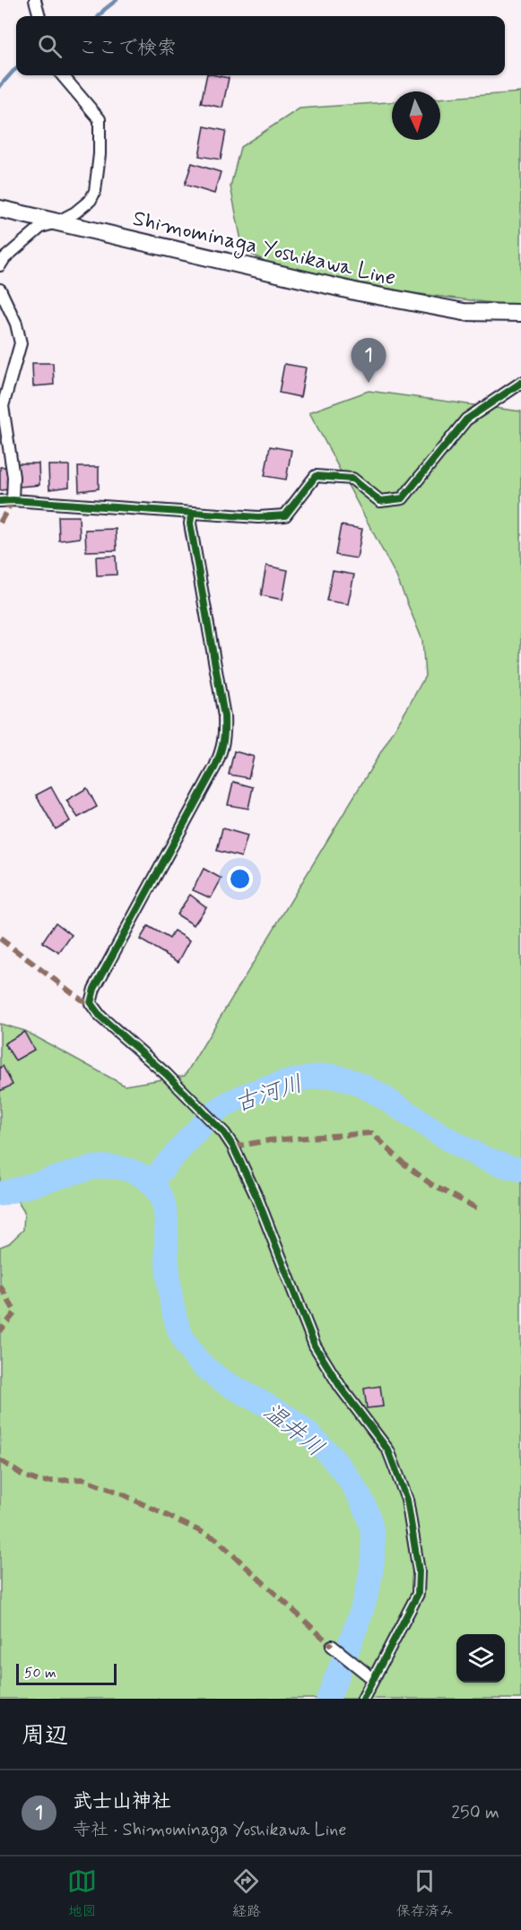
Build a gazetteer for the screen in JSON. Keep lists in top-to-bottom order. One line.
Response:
{"streets":{"main road":["Shimominaga Yoshikawa Line"]},"water":["古河川","温井川"],"scale_bar":"50 m","north":"bottom","page":{"search":"ここで検索","pins":"1","scale":"50 m","heading":"周辺","list":[{"mark":"1","name":"武士山神社","note":"寺社 · Shimominaga Yoshikawa Line","value":"250 m"}],"nav":["地図","経路","保存済み"]}}
